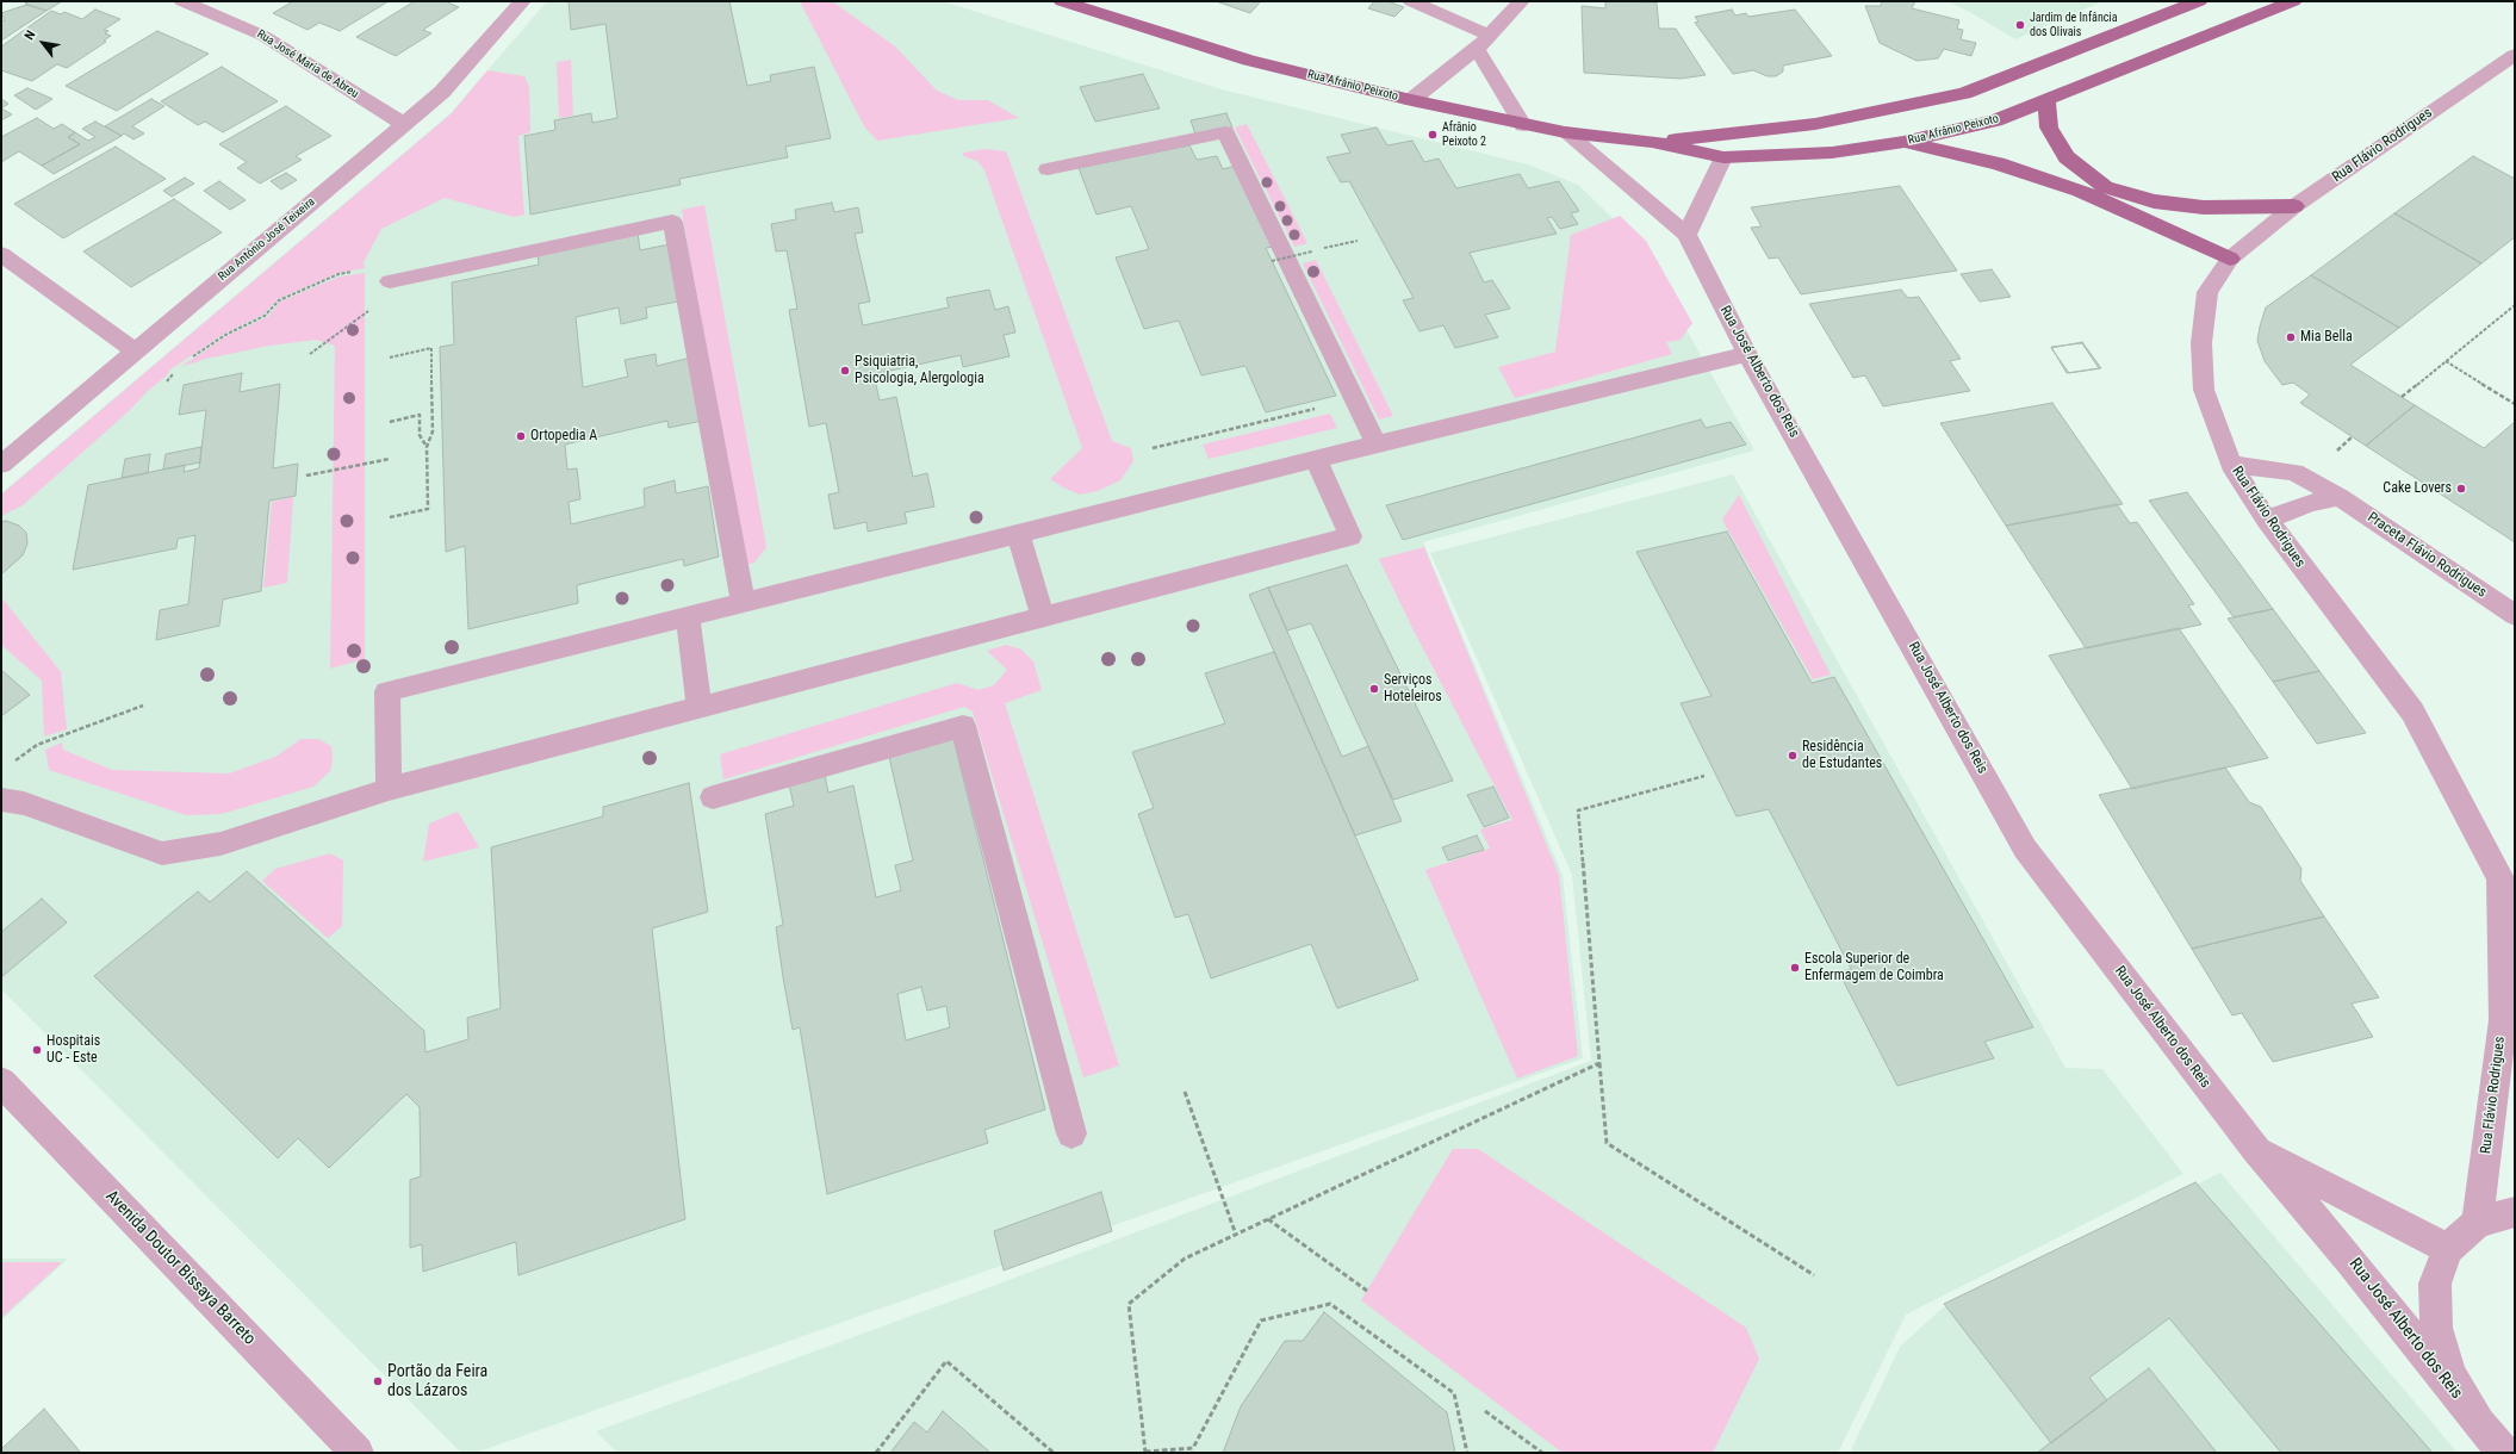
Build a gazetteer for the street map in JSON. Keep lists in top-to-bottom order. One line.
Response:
{"streets":{"main road":["Rua Afrânio Peixoto"],"street":["Rua José Maria de Abreu","Rua Flávio Rodrigues","Rua António José Teixeira","Rua José Alberto dos Reis","Praceta Flávio Rodrigues","Avenida Doutor Bissaya Barreto"]},"crossings":[["Rua José Maria de Abreu","Rua António José Teixeira"],["Rua Afrânio Peixoto","Rua José Alberto dos Reis"],["Rua Flávio Rodrigues","Praceta Flávio Rodrigues"]],"places":["Jardim de Infância dos Olivais","Afrânio Peixoto 2","Mia Bella","Psiquiatria, Psicologia, Alergologia","Ortopedia A","Cake Lovers","Serviços Hoteleiros","Residência de Estudantes","Escola Superior de Enfermagem de Coimbra","Hospitais UC - Este","Portão da Feira dos Lázaros"],"north":"top left"}
